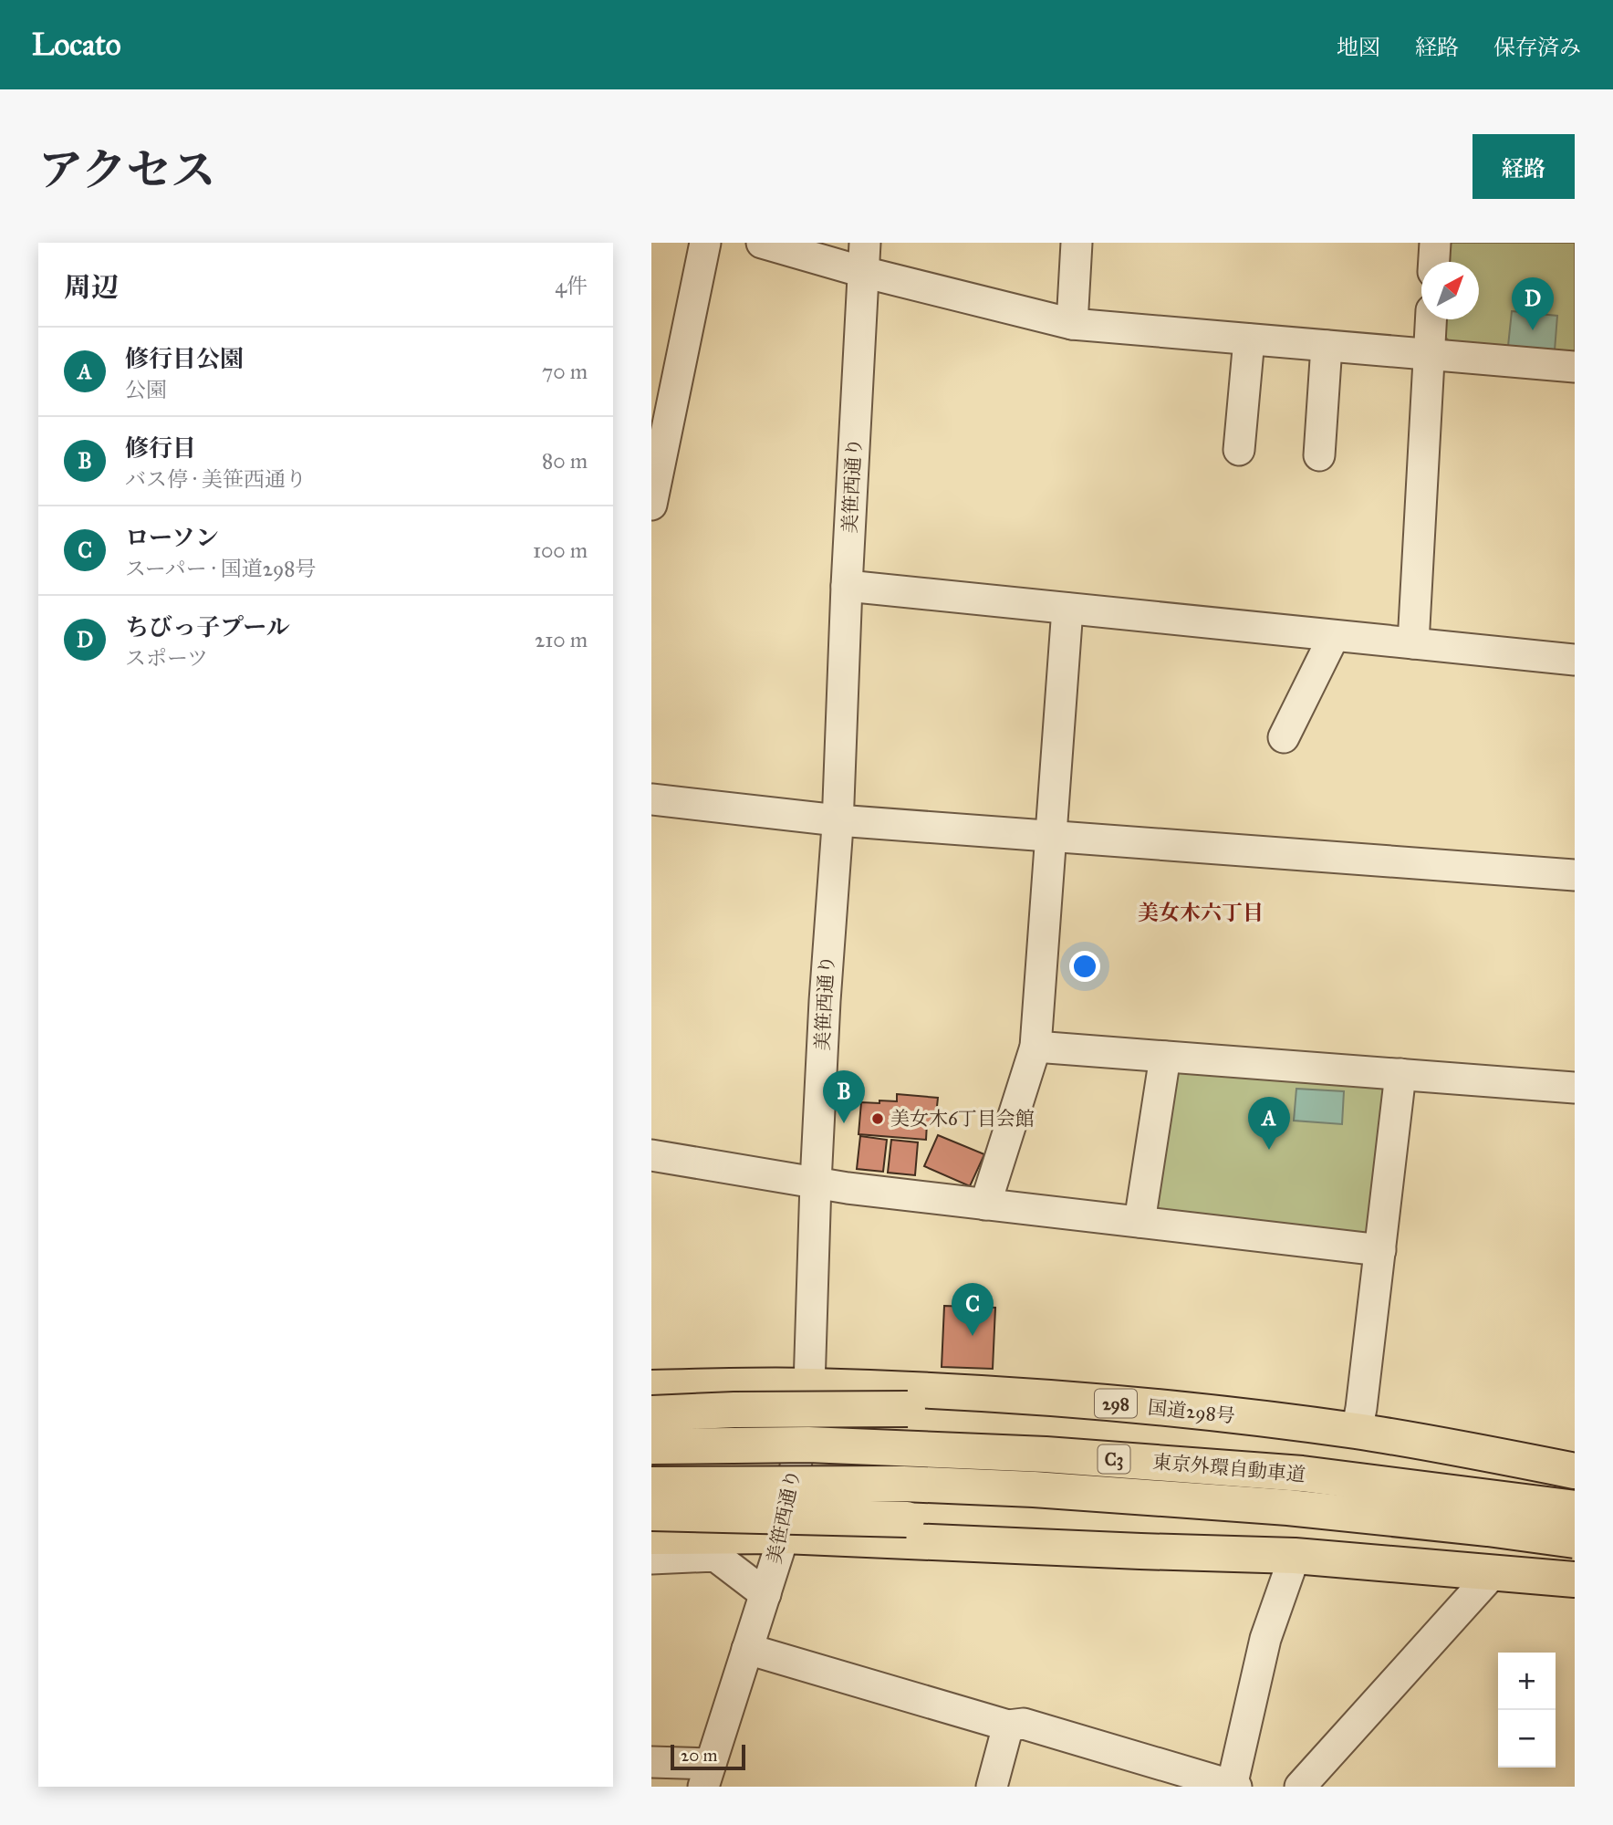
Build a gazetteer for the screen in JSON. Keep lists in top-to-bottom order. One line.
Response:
{"streets":{"highway":["298","国道298号","C3","東京外環自動車道"],"street":["美笹西通り"]},"crossings":[["美笹西通り","国道298号"]],"districts":["美女木六丁目"],"places":["美女木6丁目会館"],"scale_bar":"20 m","north":"top right","page":{"header":"Locato","nav":["地図","経路","保存済み"],"title":"アクセス","buttons":"経路","heading":["周辺","4件"],"pins":["D","B","A","C"],"list":[{"mark":"A","name":"修行目公園","note":"公園","value":"70 m"},{"mark":"B","name":"修行目","note":"バス停 · 美笹西通り","value":"80 m"},{"mark":"C","name":"ローソン","note":"スーパー · 国道298号","value":"100 m"},{"mark":"D","name":"ちびっ子プール","note":"スポーツ","value":"210 m"}],"map_buttons":["+","−"],"scale":"20 m"}}
